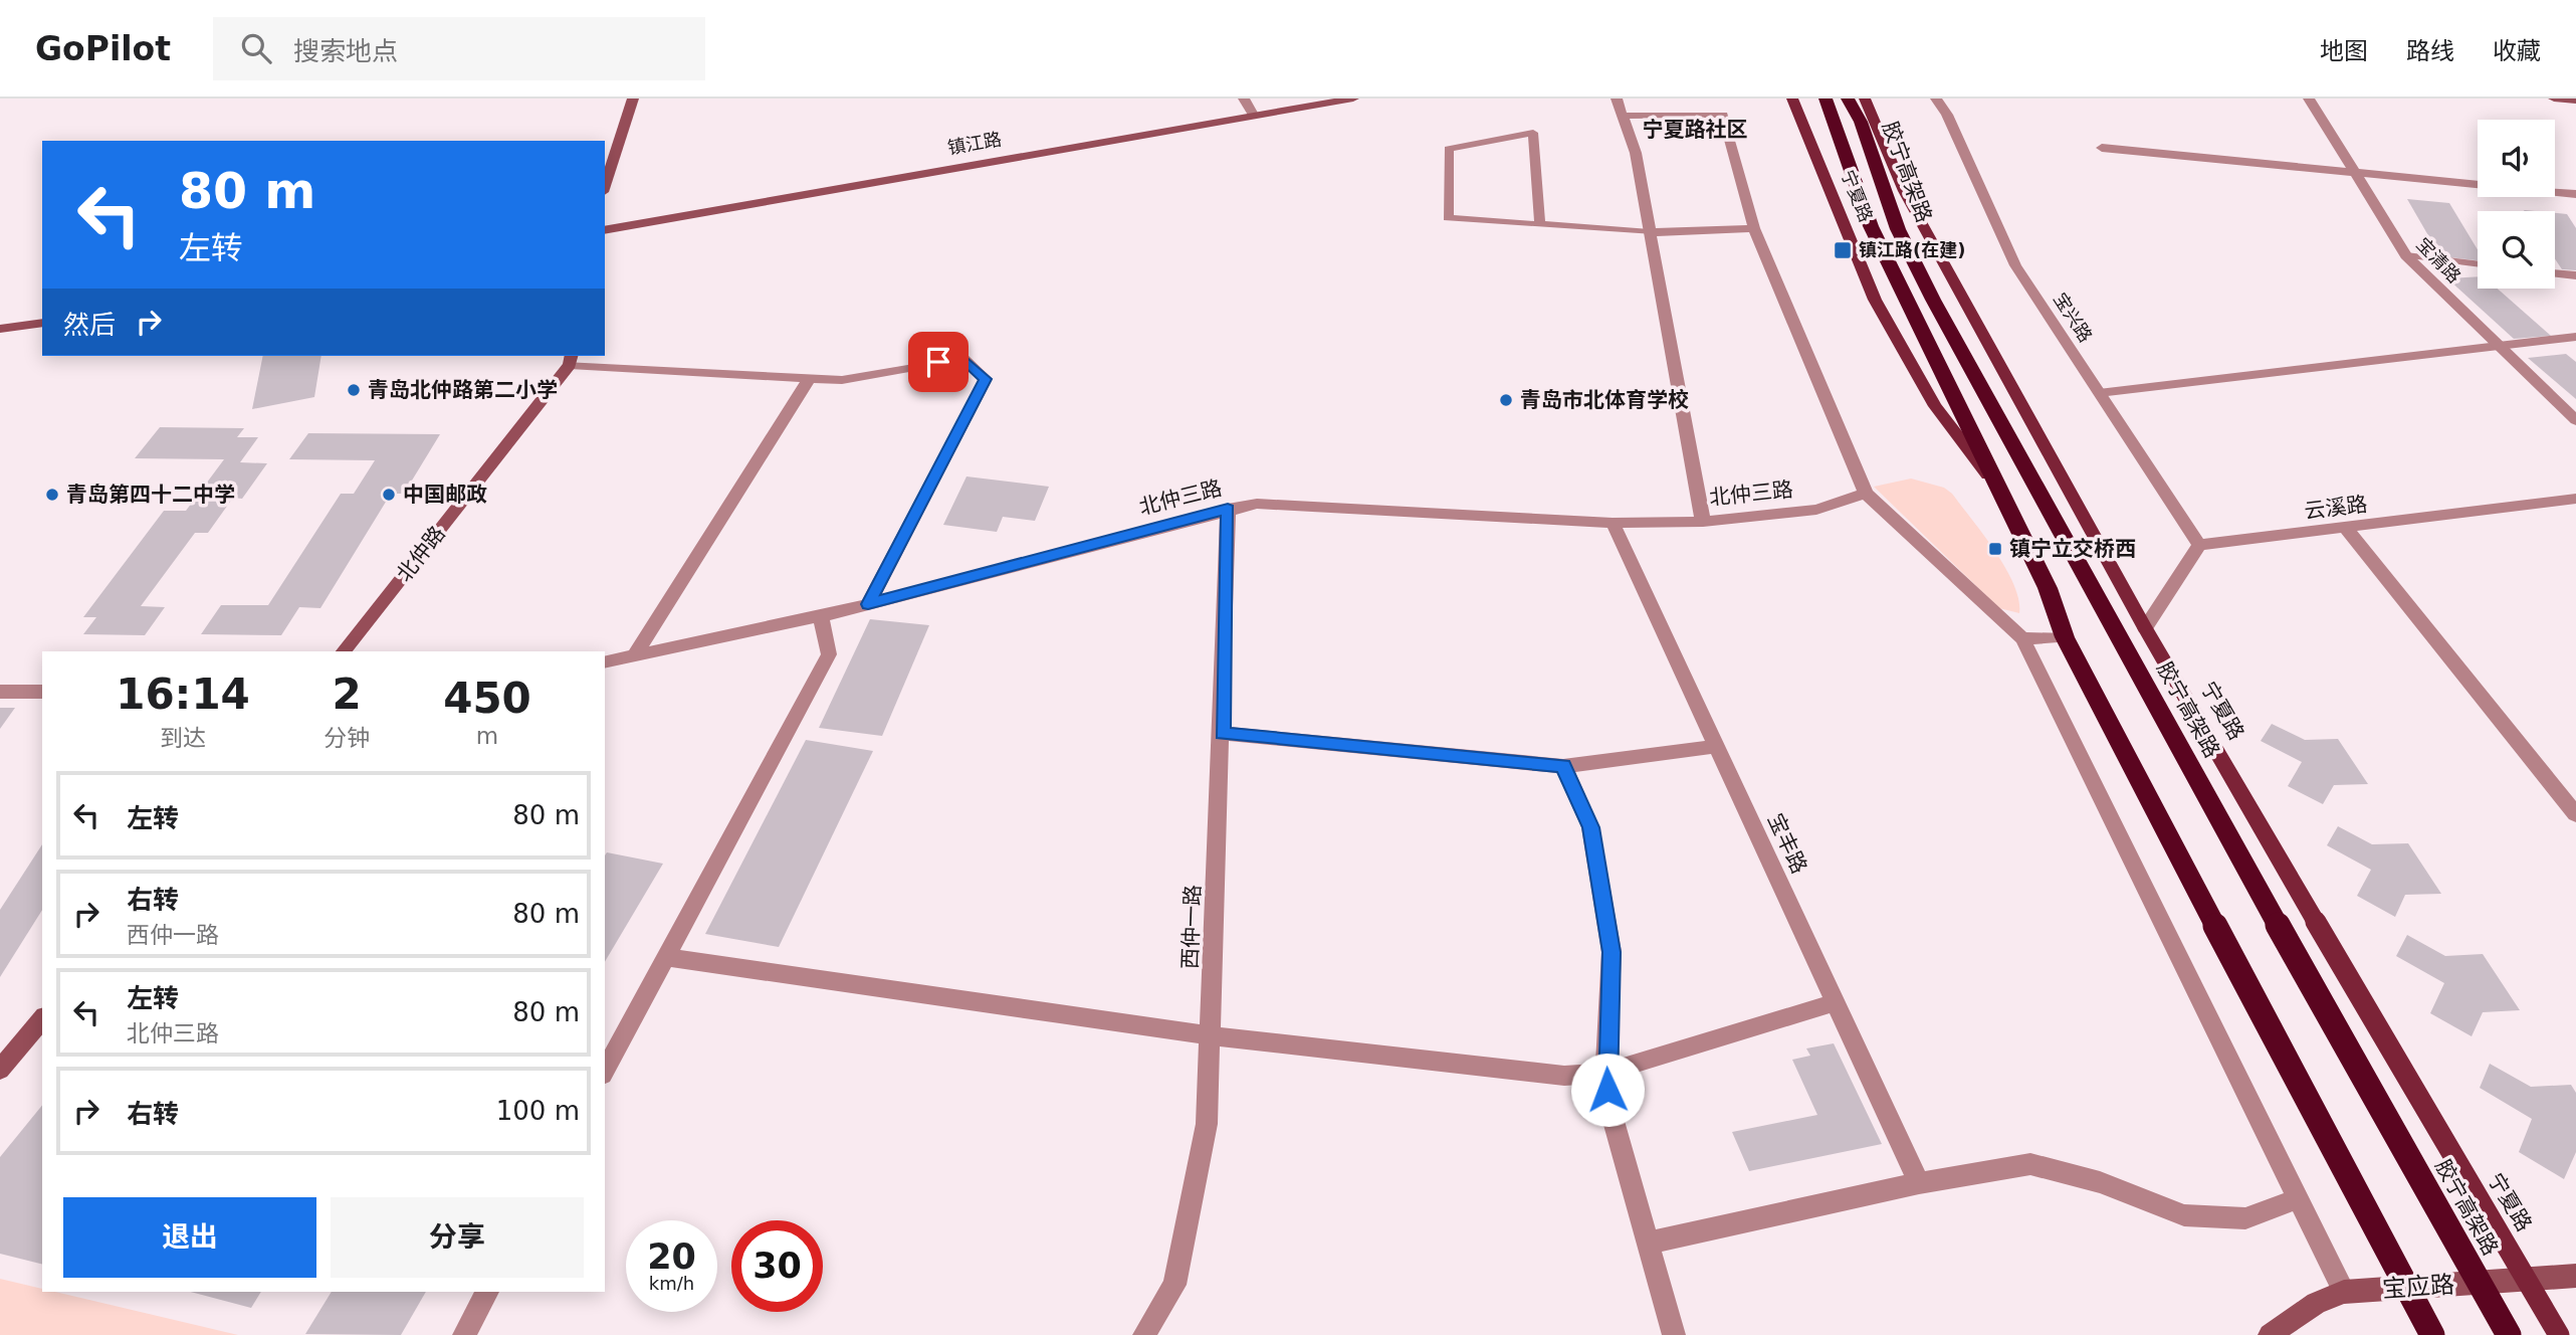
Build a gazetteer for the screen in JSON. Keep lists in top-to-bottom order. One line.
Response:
{"streets":{"highway":["胶宁高架路"],"main road":["宁夏路"],"street":["镇江路","宝清路","宝兴路","北仲三路","云溪路","北仲路","宝丰路","西仲一路","宝应路"]},"crossings":[["宝兴路","云溪路"],["北仲三路","宝丰路"],["北仲三路","西仲一路"]],"districts":["宁夏路社区"],"places":{"transit":["镇江路(在建)","镇宁立交桥西"],"other":["青岛北仲路第二小学","青岛市北体育学校","青岛第四十二中学","中国邮政"]},"page":{"header":"GoPilot","search":"搜索地点","nav":["地图","路线","收藏"],"turn":["80 m","左转"],"then":"然后","eta":["16:14","到达","2","分钟","450","m"],"list":[{"name":"左转","value":"80 m"},{"name":"右转","note":"西仲一路","value":"80 m"},{"name":"左转","note":"北仲三路","value":"80 m"},{"name":"右转","value":"100 m"}],"buttons":["退出","分享"],"speed":"20 km/h","limit":"30"}}
